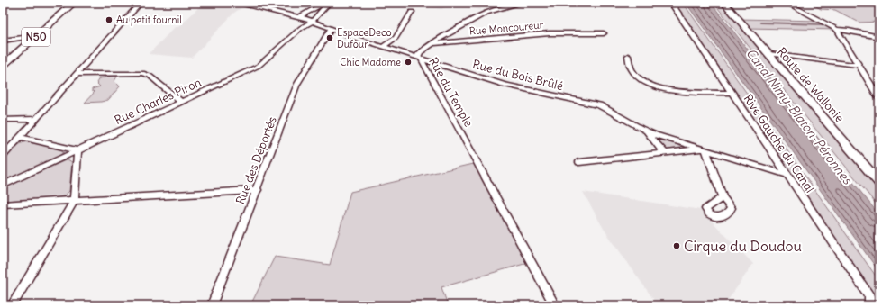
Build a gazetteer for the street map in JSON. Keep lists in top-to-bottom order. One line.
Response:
{"streets":{"main road":["N50","Route de Wallonie"],"street":["Rue Moncoureur","Rue du Bois Brûlé","Rue du Temple","Rue Charles Piron","Rive Gauche du Canal","Rue des Déportés"]},"crossings":[["Rue du Bois Brûlé","Rue du Temple"],["Rue du Temple","Rue Charles Piron"],["Rue du Temple","Rue des Déportés"]],"water":["Canal Nimy-Blaton-Péronnes"],"places":["Au petit fournil","EspaceDeco Dufour","Chic Madame","Cirque du Doudou"]}
